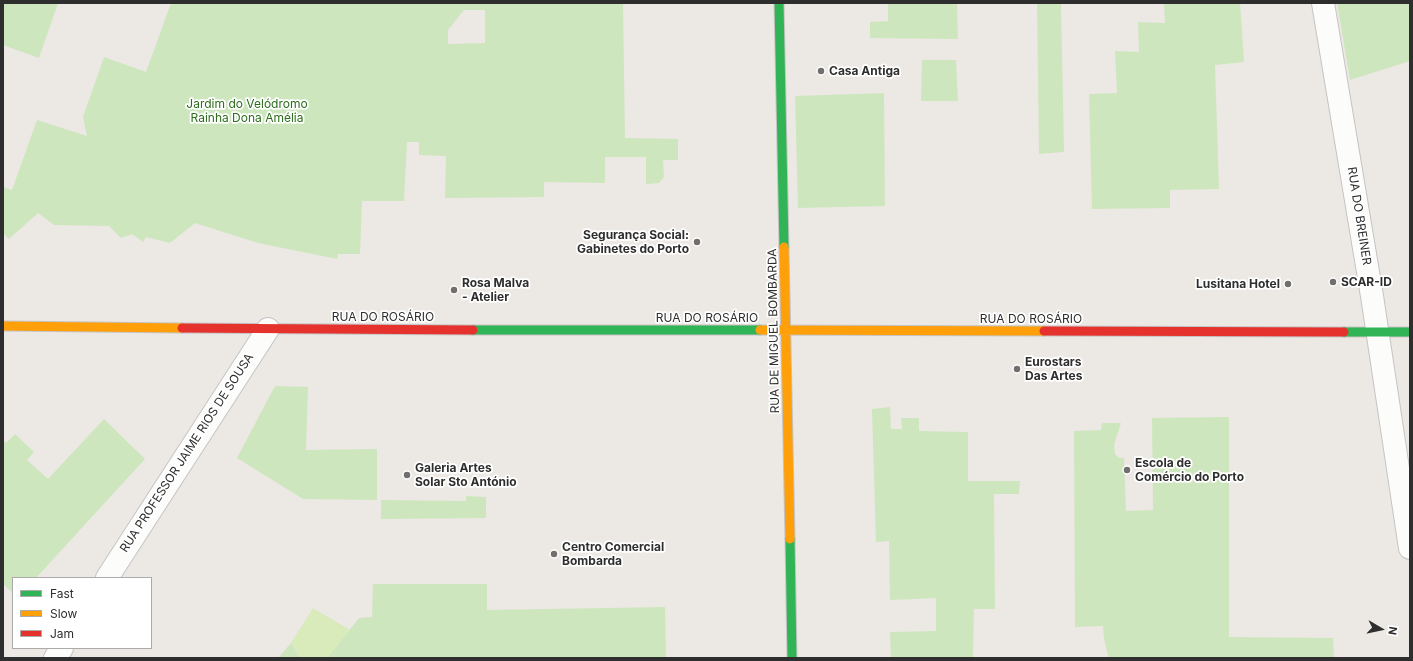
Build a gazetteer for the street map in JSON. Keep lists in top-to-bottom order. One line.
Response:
{"streets":{"street":["RUA DO BREINER","RUA DO ROSÁRIO","RUA DE MIGUEL BOMBARDA","RUA PROFESSOR JAIME RIOS DE SOUSA"]},"crossings":[["RUA DO BREINER","RUA DO ROSÁRIO"],["RUA DO ROSÁRIO","RUA DE MIGUEL BOMBARDA"],["RUA DO ROSÁRIO","RUA PROFESSOR JAIME RIOS DE SOUSA"]],"parks":["Jardim do Velódromo Rainha Dona Amélia"],"places":["Casa Antiga","Segurança Social: Gabinetes do Porto","SCAR-ID","Lusitana Hotel","Rosa Malva - Atelier","Eurostars Das Artes","Escola de Comércio do Porto","Galeria Artes Solar Sto António","Centro Comercial Bombarda"],"legend":["Fast","Slow","Jam"],"north":"right"}
